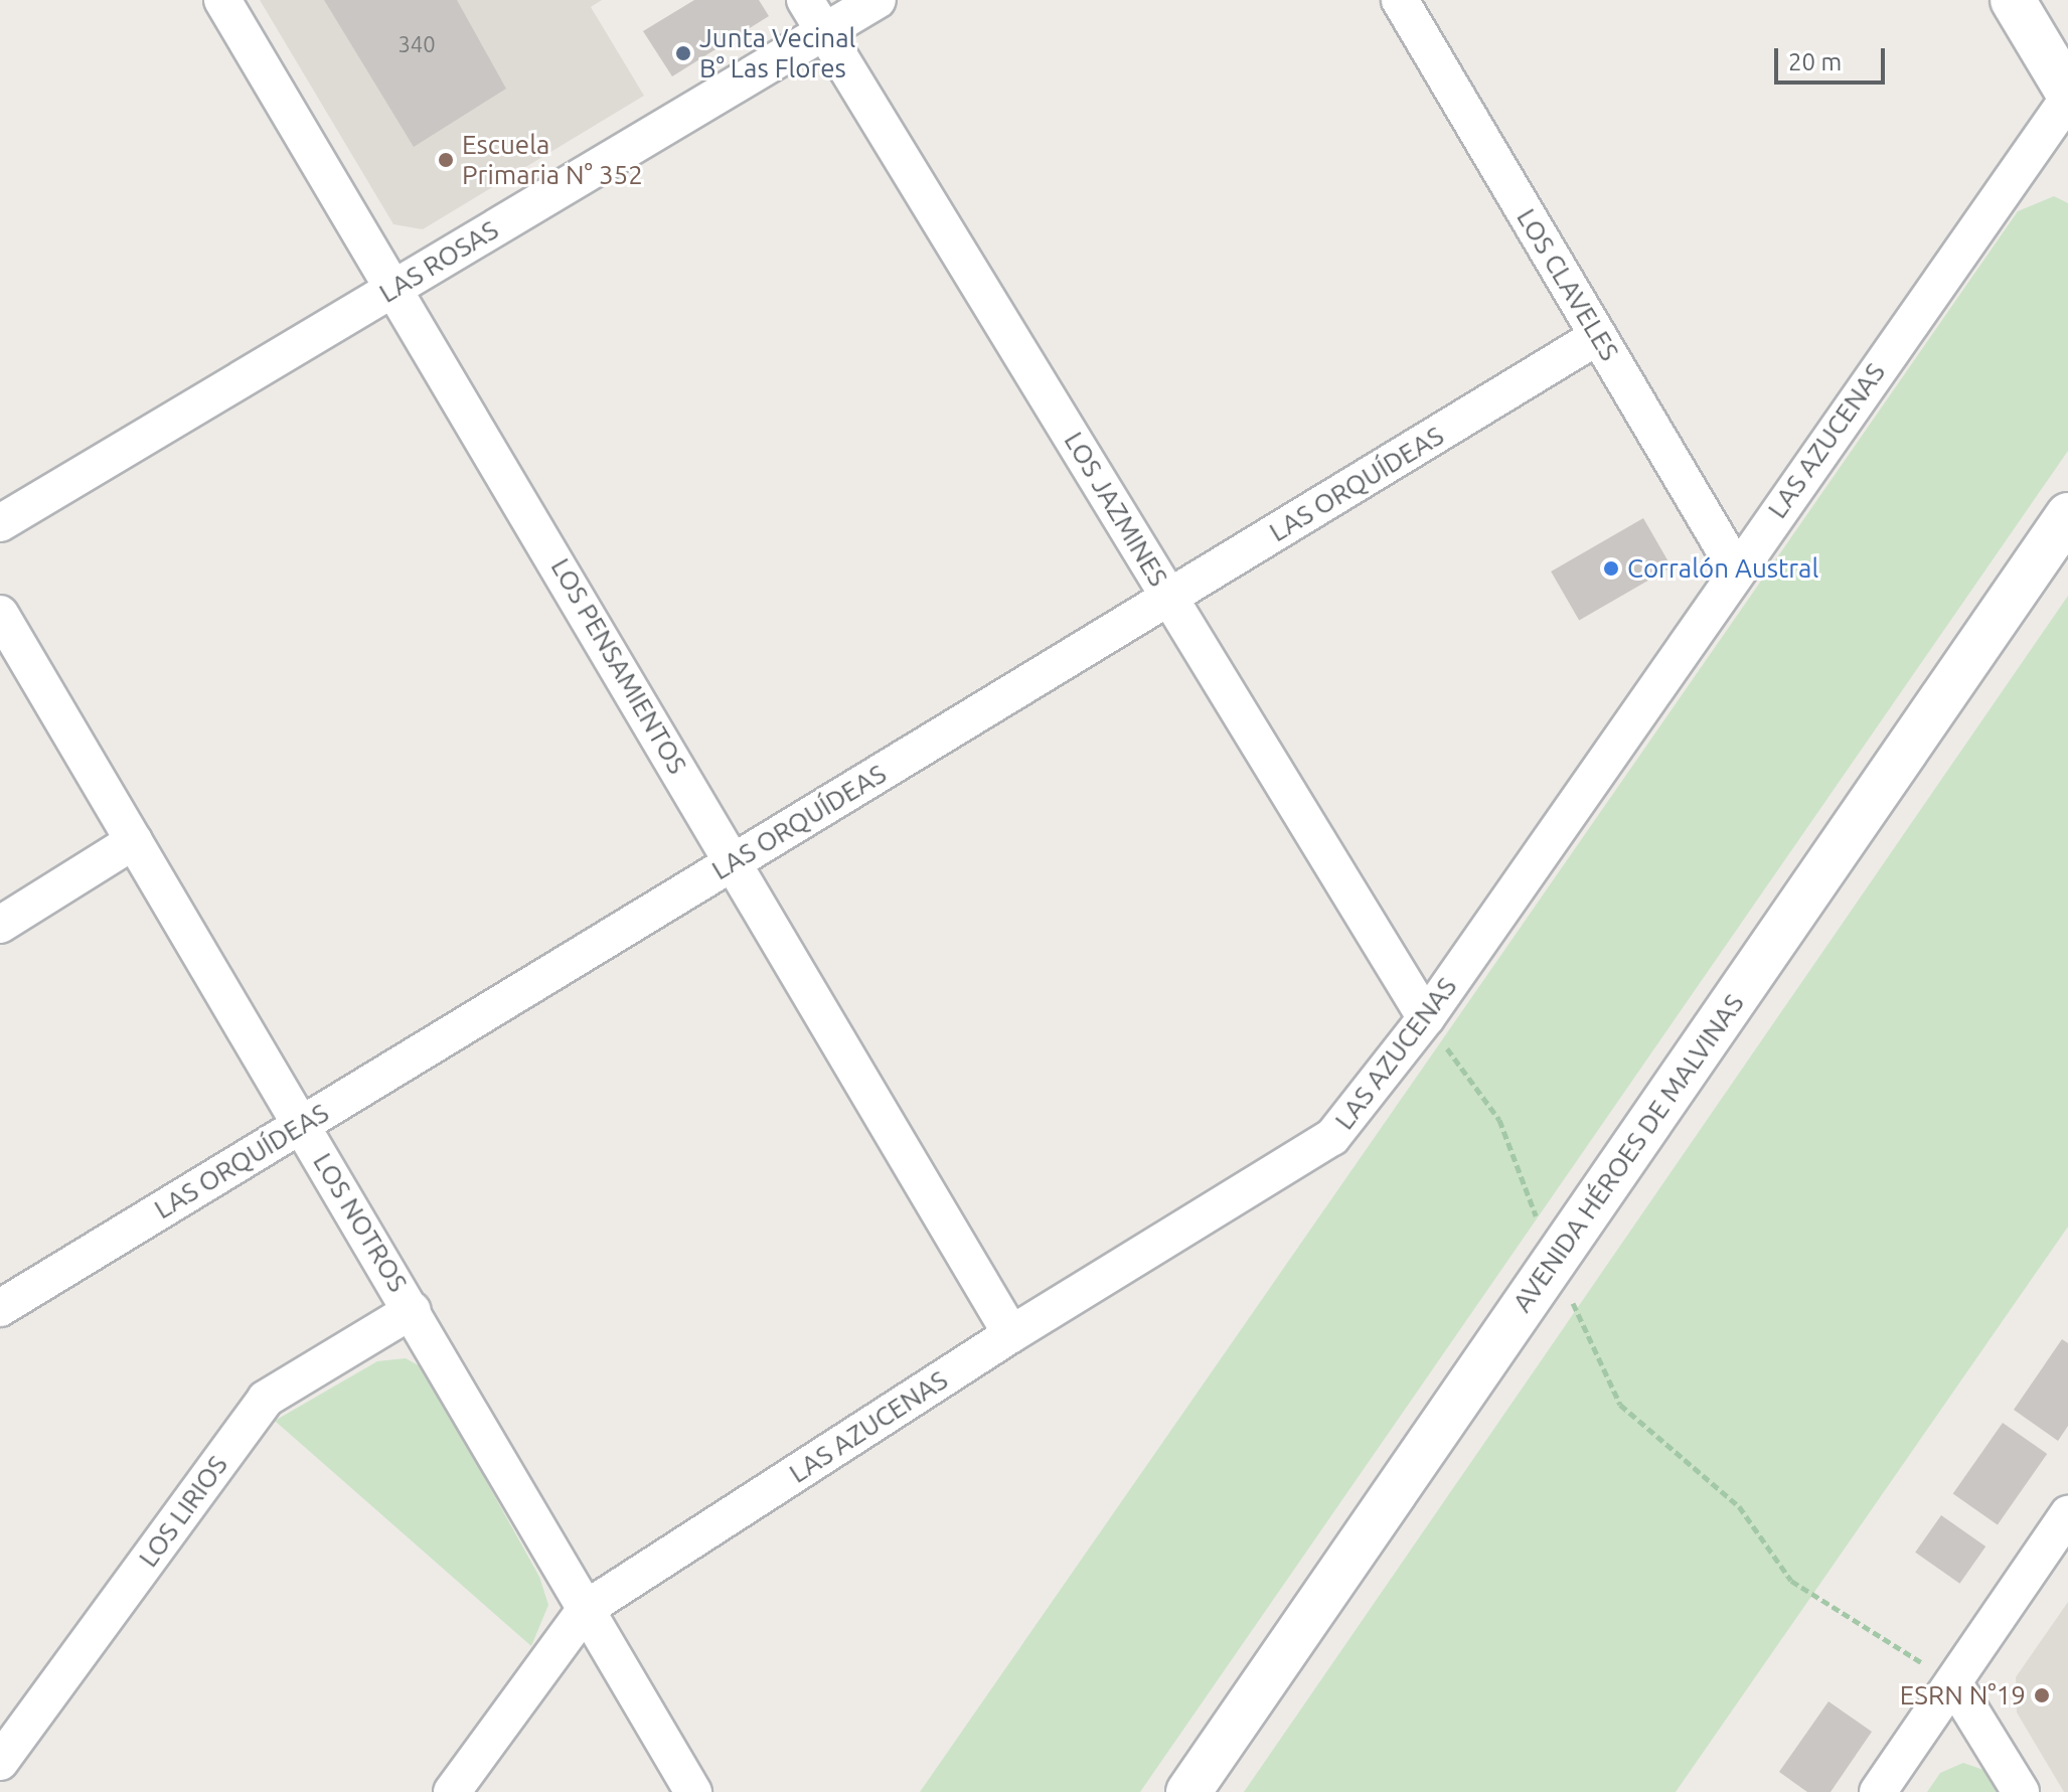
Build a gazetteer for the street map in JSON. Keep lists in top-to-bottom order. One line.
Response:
{"streets":{"main road":["AVENIDA HÉROES DE MALVINAS"],"street":["LAS ROSAS","LOS CLAVELES","LAS AZUCENAS","LAS ORQUÍDEAS","LOS JAZMINES","LOS PENSAMIENTOS","LOS NOTROS","LOS LIRIOS"]},"crossings":[["LAS ROSAS","LOS JAZMINES"],["LAS ROSAS","LOS PENSAMIENTOS"],["LOS CLAVELES","LAS AZUCENAS"],["LOS CLAVELES","LAS ORQUÍDEAS"],["LAS AZUCENAS","LOS JAZMINES"],["LAS AZUCENAS","LOS PENSAMIENTOS"],["LAS AZUCENAS","LOS NOTROS"],["LAS ORQUÍDEAS","LOS JAZMINES"],["LAS ORQUÍDEAS","LOS PENSAMIENTOS"],["LAS ORQUÍDEAS","LOS NOTROS"],["LOS NOTROS","LOS LIRIOS"]],"places":["Junta Vecinal B° Las Flores","Escuela Primaria N° 352","Corralón Austral","ESRN N°19"],"house_numbers":["340"],"scale_bar":"20 m"}
